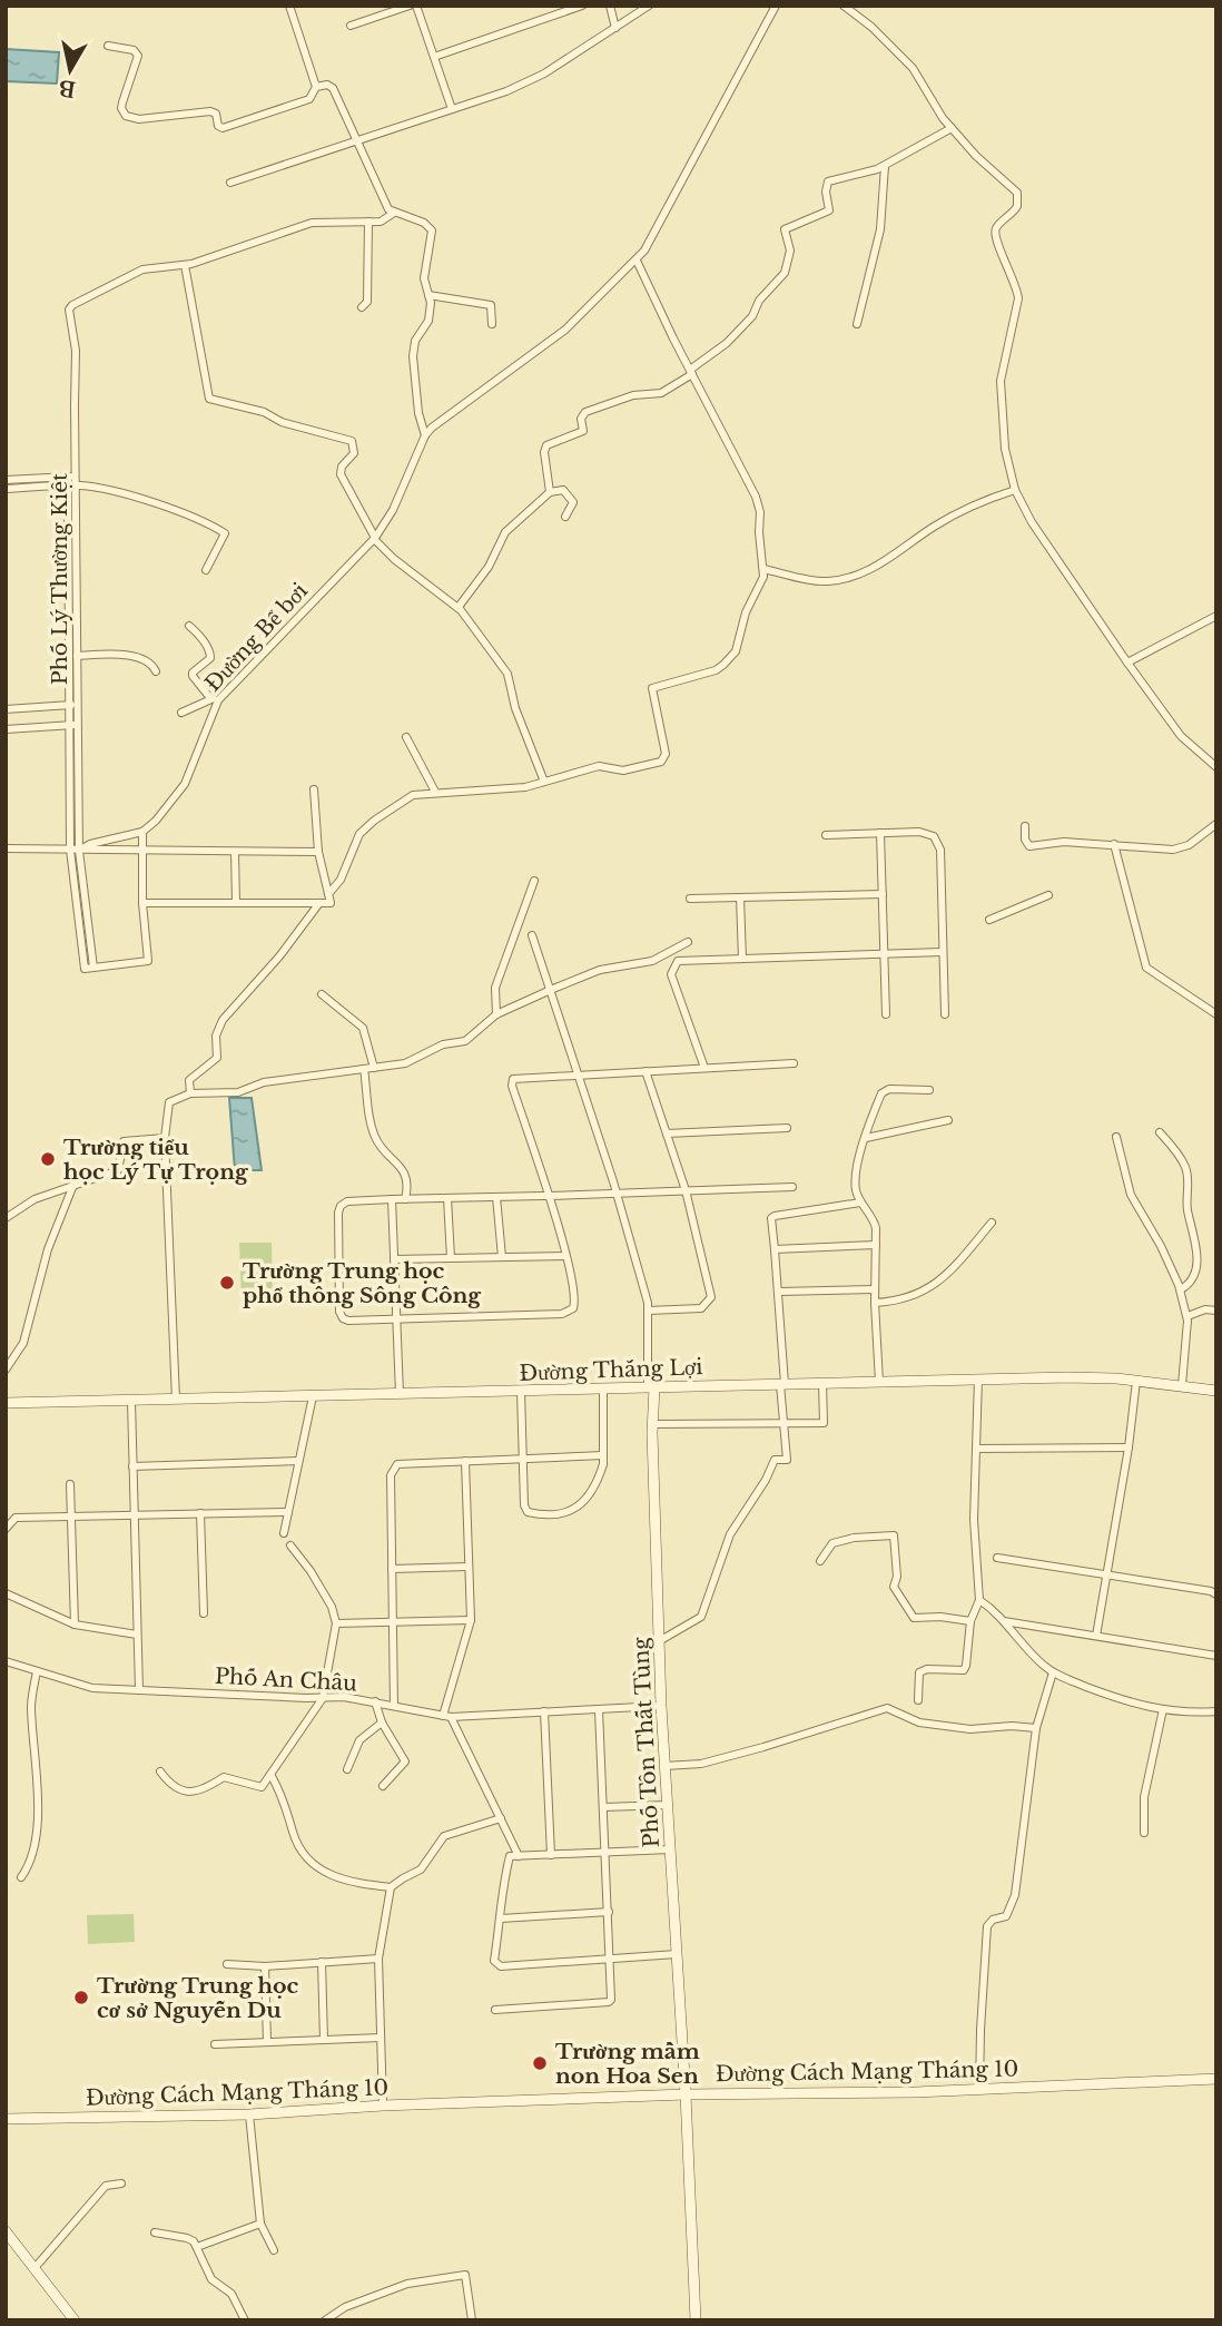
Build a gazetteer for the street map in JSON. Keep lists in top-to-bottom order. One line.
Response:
{"streets":{"street":["Phố Lý Thường Kiệt","Đường Bể bơi","Đường Thắng Lợi","Phố An Châu","Phố Tôn Thất Tùng","Đường Cách Mạng Tháng 10"]},"crossings":[["Đường Thắng Lợi","Phố Tôn Thất Tùng"],["Phố An Châu","Phố Tôn Thất Tùng"],["Phố Tôn Thất Tùng","Đường Cách Mạng Tháng 10"]],"places":["Trường tiểu học Lý Tự Trọng","Trường Trung học phổ thông Sông Công","Trường Trung học cơ sở Nguyễn Du","Trường mầm non Hoa Sen"],"north":"bottom"}
